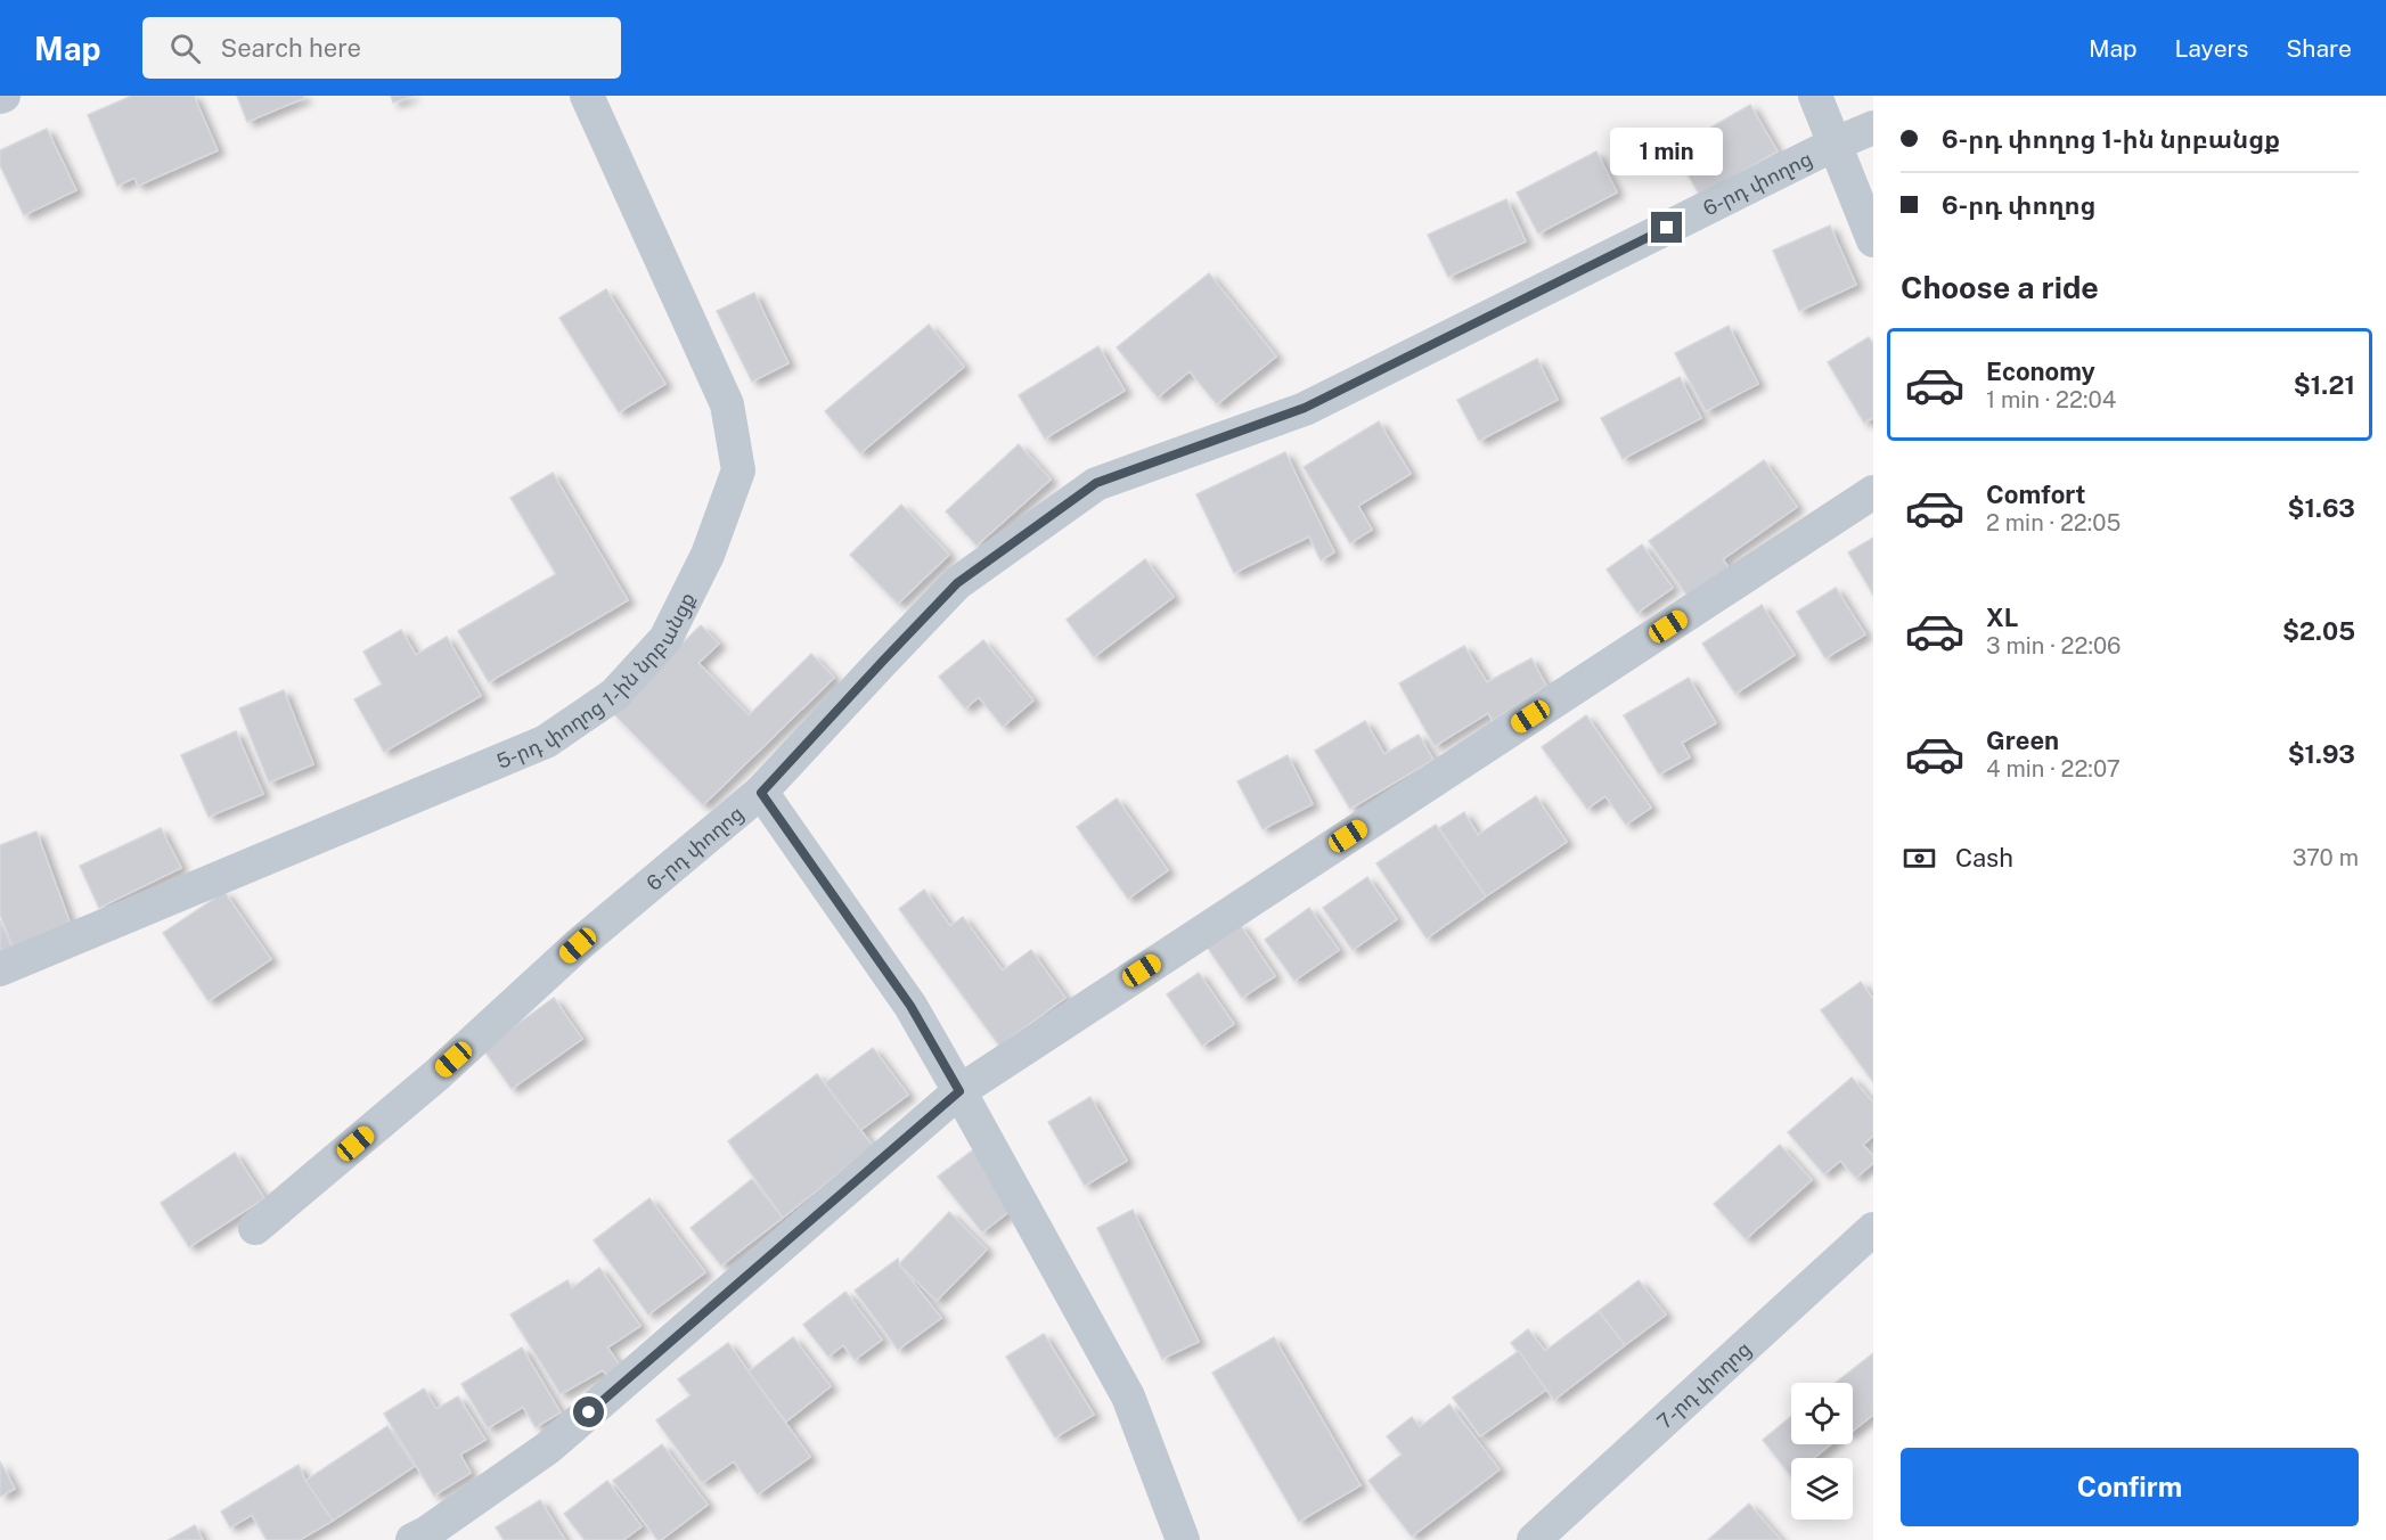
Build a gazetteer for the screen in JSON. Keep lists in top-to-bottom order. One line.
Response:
{"streets":{"street":["6-րդ փողոց","5-րդ փողոց 1-ին նրբանցք","7-րդ փողոց"]},"page":{"header":"Map","search":"Search here","nav":["Map","Layers","Share"],"banner":["6-րդ փողոց 1-ին նրբանցք","6-րդ փողոց"],"bubble":"1 min","heading":"Choose a ride","list":[{"name":"Economy","note":"1 min · 22:04","value":"$1.21"},{"name":"Comfort","note":"2 min · 22:05","value":"$1.63"},{"name":"XL","note":"3 min · 22:06","value":"$2.05"},{"name":"Green","note":"4 min · 22:07","value":"$1.93"}],"pay":["Cash","370 m"],"buttons":"Confirm"}}
